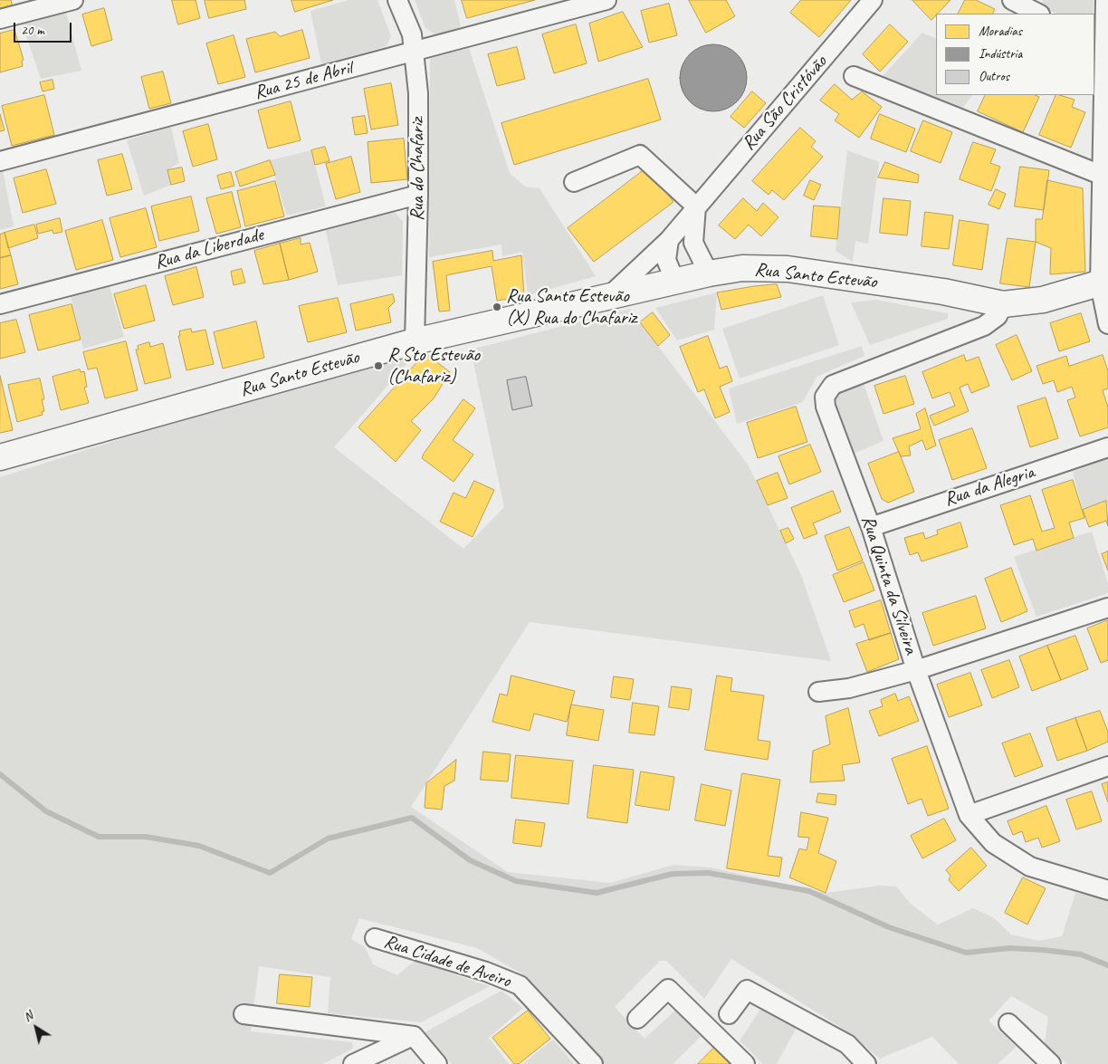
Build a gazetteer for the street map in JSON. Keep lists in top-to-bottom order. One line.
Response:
{"streets":{"street":["Rua 25 de Abril","Rua São Cristóvão","Rua do Chafariz","Rua da Liberdade","Rua Santo Estevão","Rua da Alegria","Rua Quinta da Silveira","Rua Cidade de Aveiro"]},"crossings":[["Rua 25 de Abril","Rua do Chafariz"],["Rua São Cristóvão","Rua Santo Estevão"],["Rua do Chafariz","Rua da Liberdade"],["Rua do Chafariz","Rua Santo Estevão"],["Rua Santo Estevão","Rua Quinta da Silveira"],["Rua da Alegria","Rua Quinta da Silveira"]],"places":["Rua Santo Estevão (X) Rua do Chafariz","R Sto Estevão (Chafariz)"],"legend":["Moradias","Indústria","Outros"],"scale_bar":"20 m","north":"top left"}
